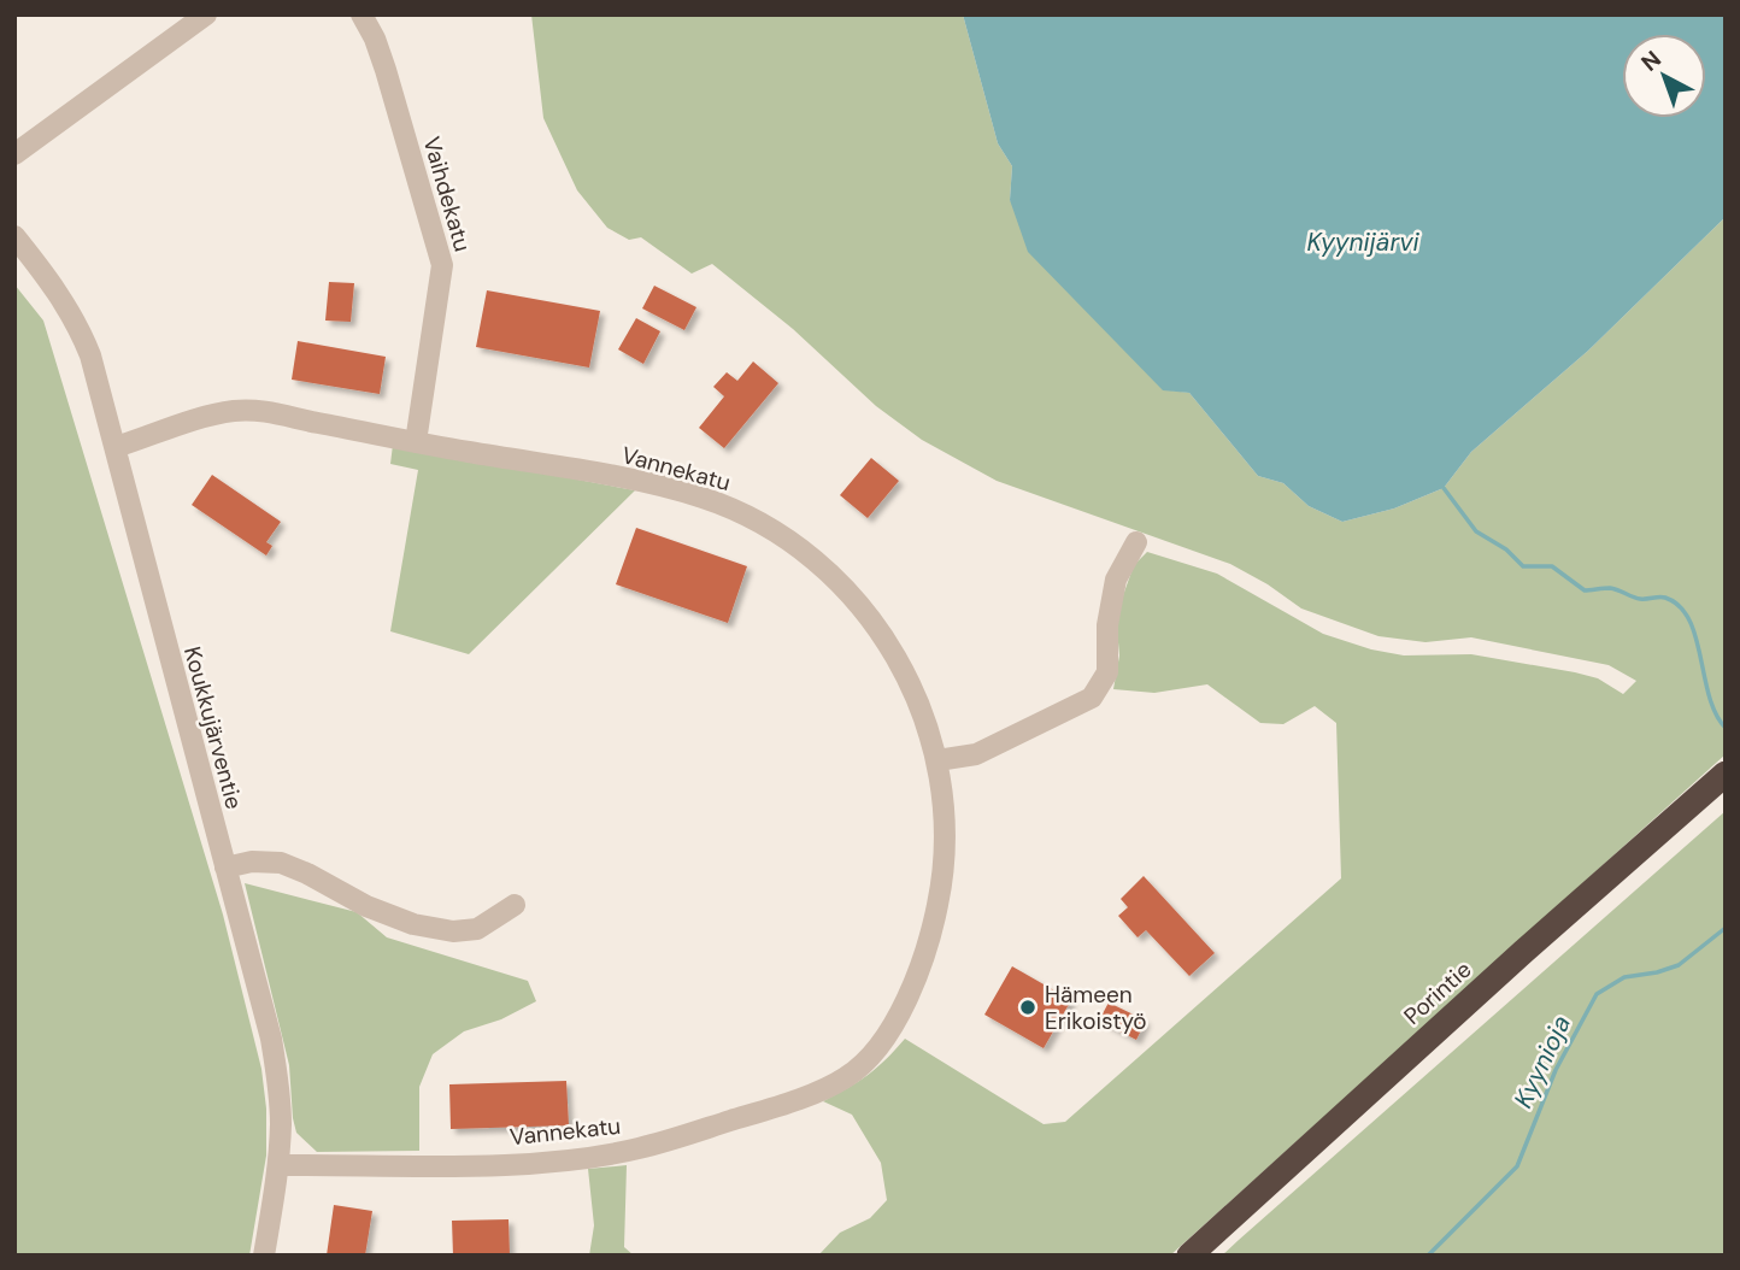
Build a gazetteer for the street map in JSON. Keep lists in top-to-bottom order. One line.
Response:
{"streets":{"highway":["Porintie"],"street":["Vaihdekatu","Vannekatu","Koukkujärventie"]},"crossings":[["Vaihdekatu","Vannekatu"],["Vannekatu","Koukkujärventie"]],"water":["Kyynijärvi","Kyynioja"],"places":["Hämeen Erikoistyö"],"north":"top left"}
